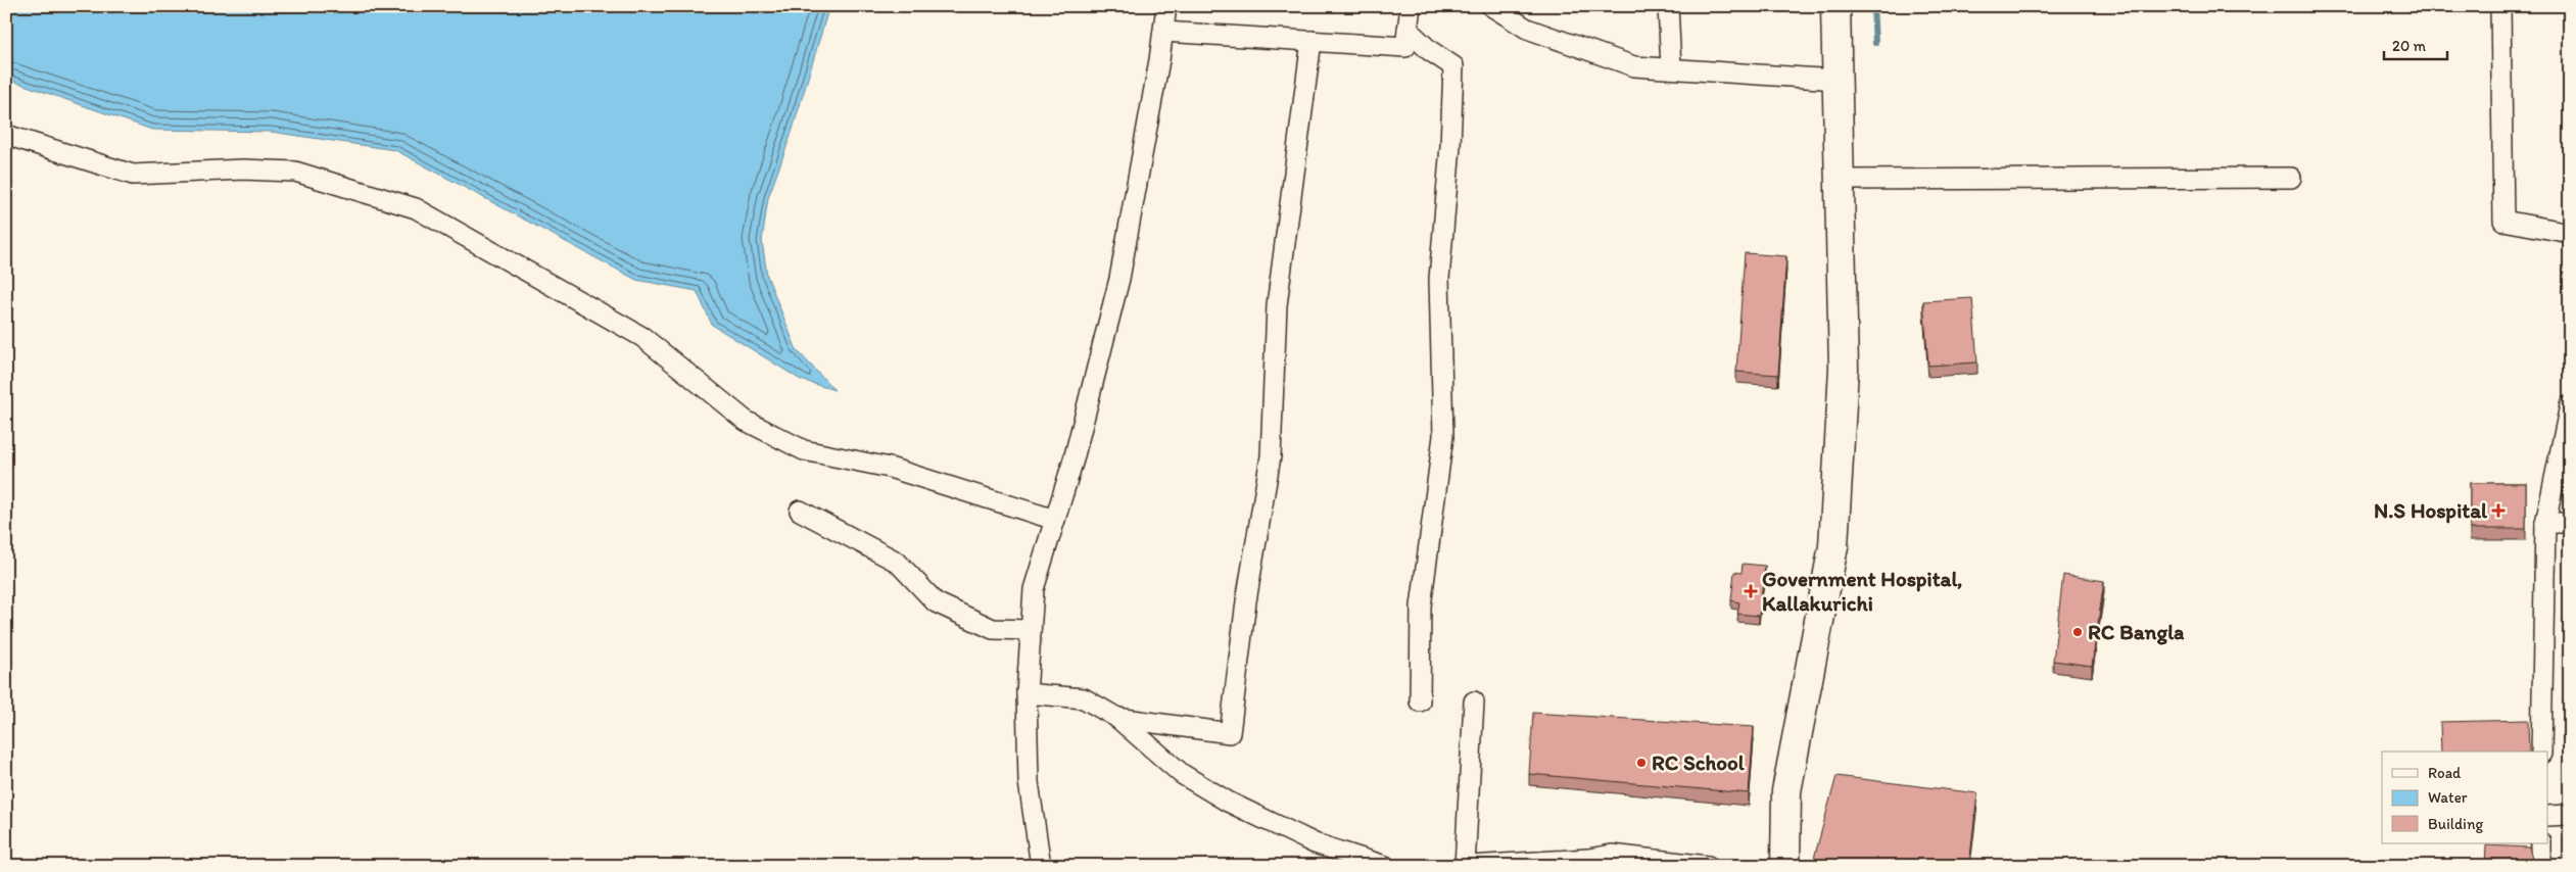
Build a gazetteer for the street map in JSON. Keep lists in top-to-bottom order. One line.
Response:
{"places":{"health":["N.S Hospital","Government Hospital, Kallakurichi"],"other":["RC Bangla","RC School"]},"legend":["Road","Water","Building"],"scale_bar":"20 m"}
